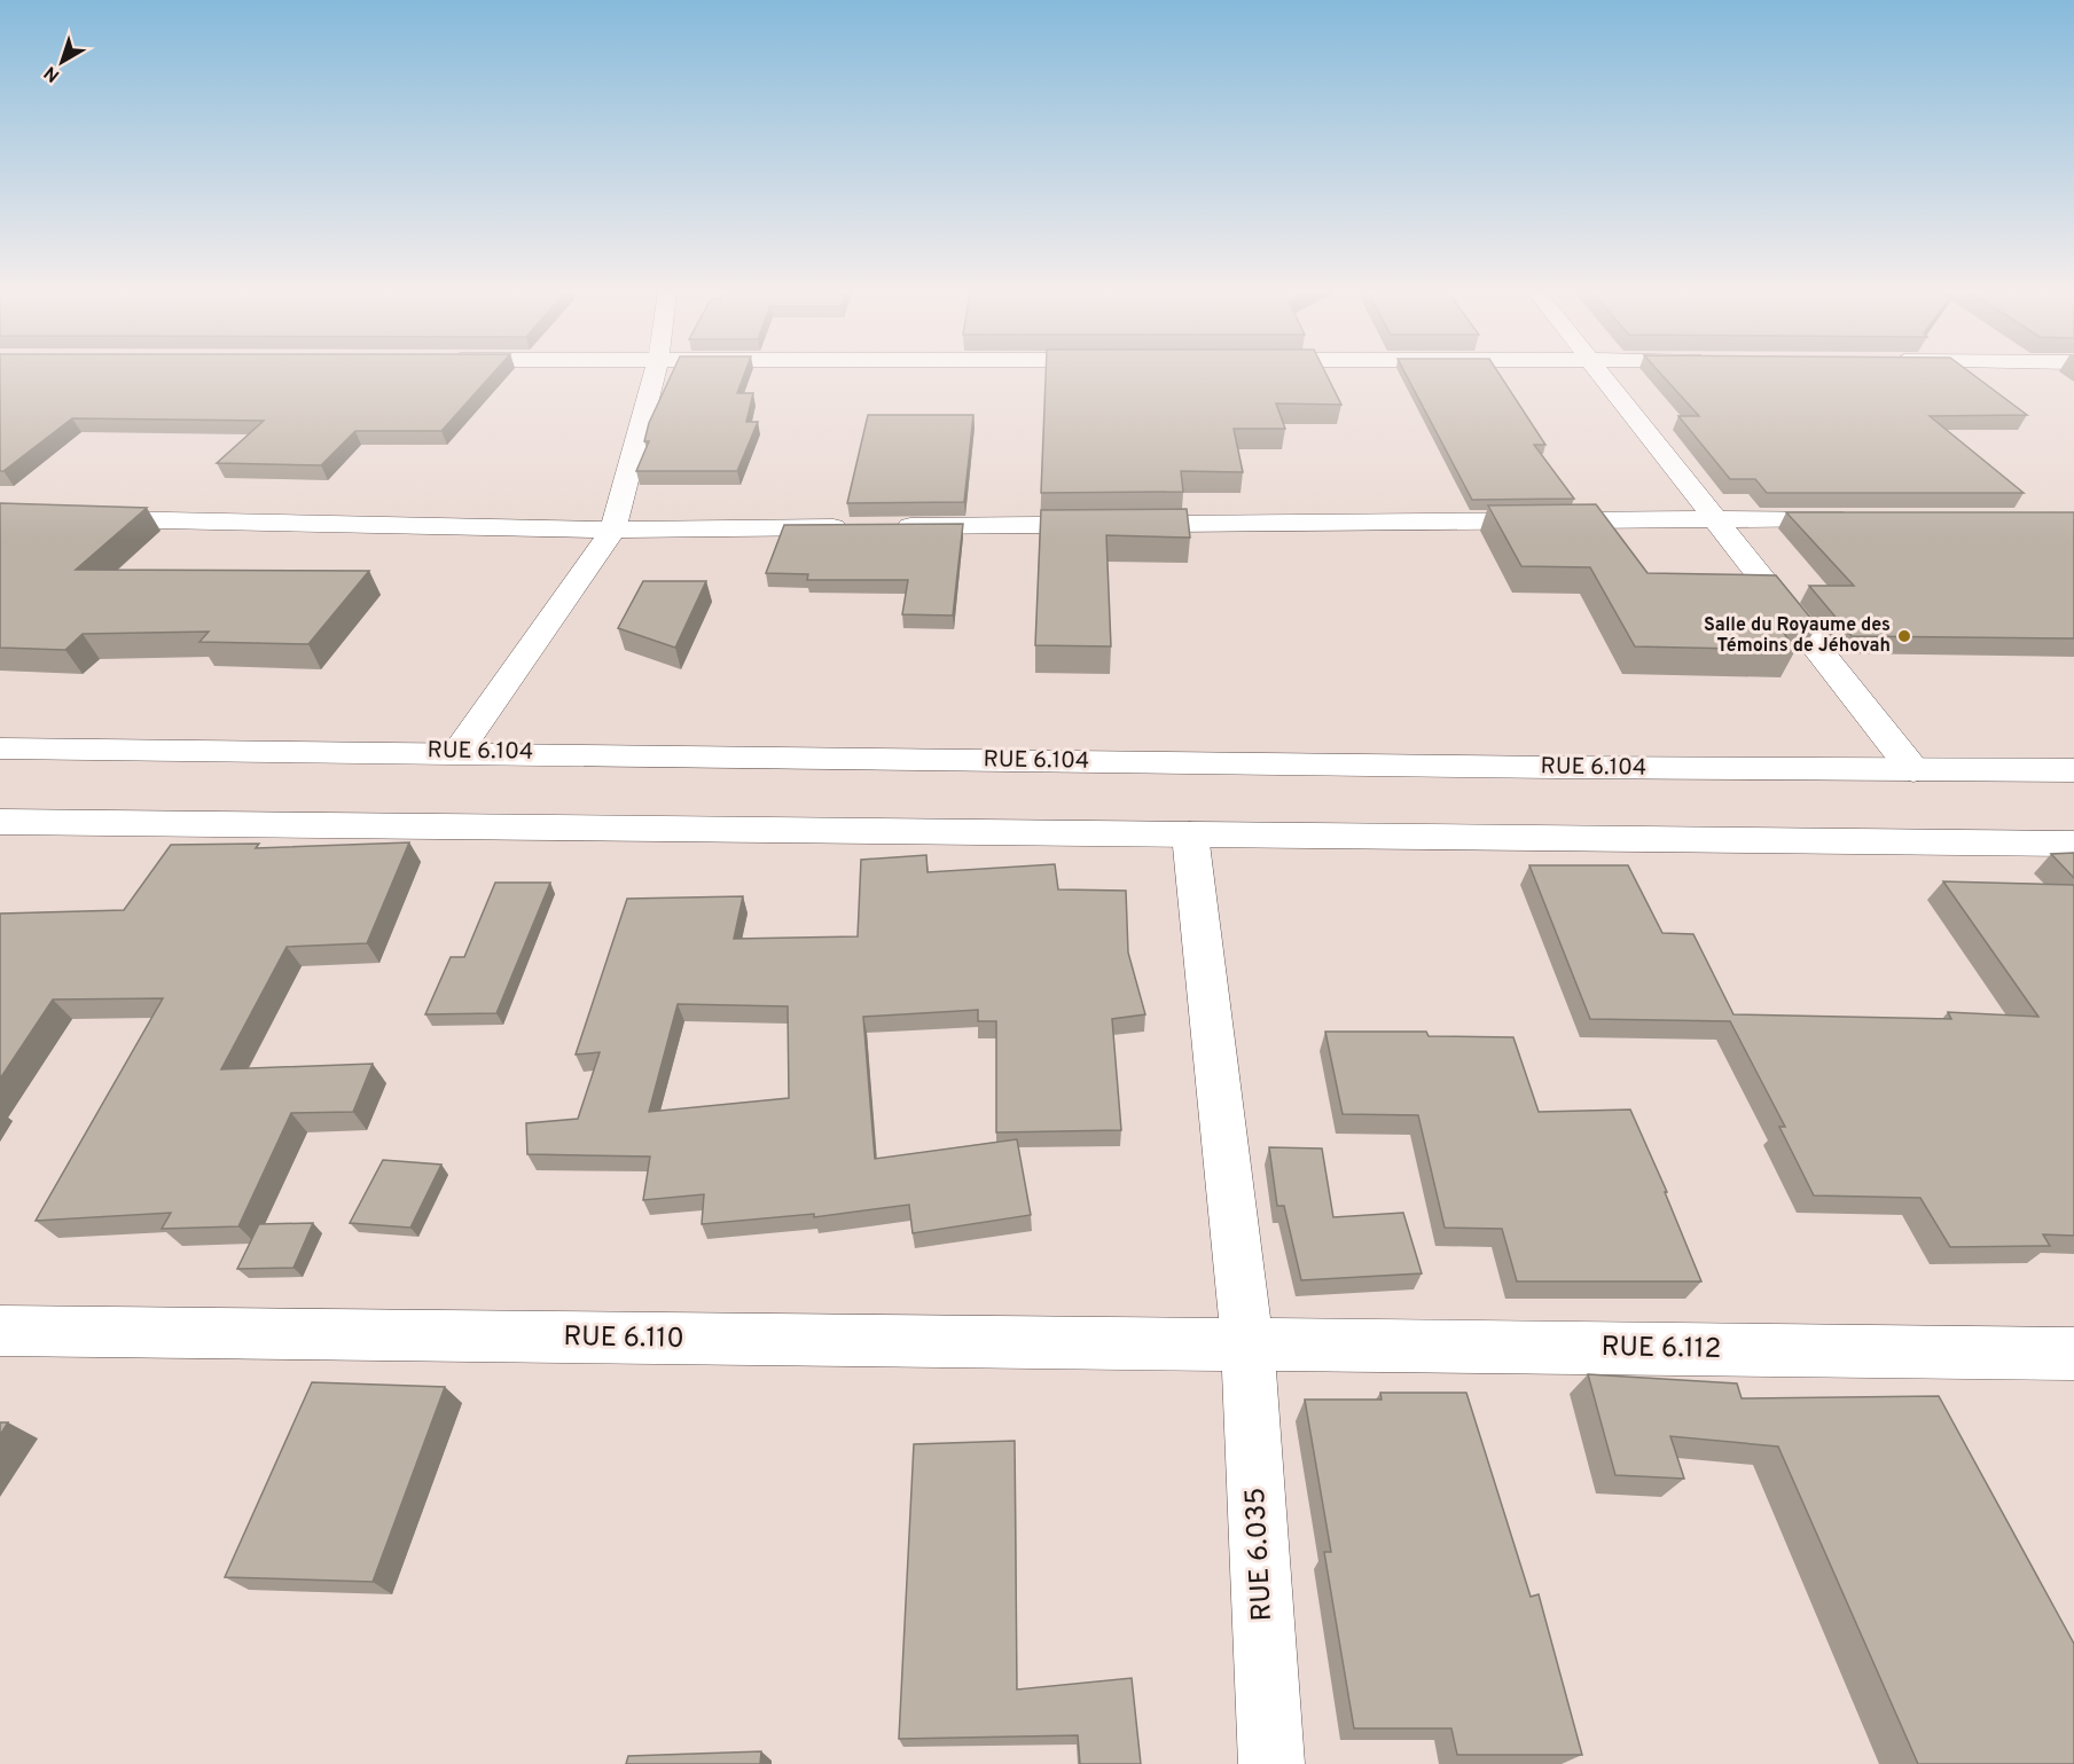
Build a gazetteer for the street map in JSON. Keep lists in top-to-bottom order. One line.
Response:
{"streets":{"street":["RUE 6.104","RUE 6.110","RUE 6.112","RUE 6.035"]},"crossings":[["RUE 6.110","RUE 6.112"],["RUE 6.110","RUE 6.035"],["RUE 6.112","RUE 6.035"]],"places":["Salle du Royaume des Témoins de Jéhovah"],"north":"bottom left"}
